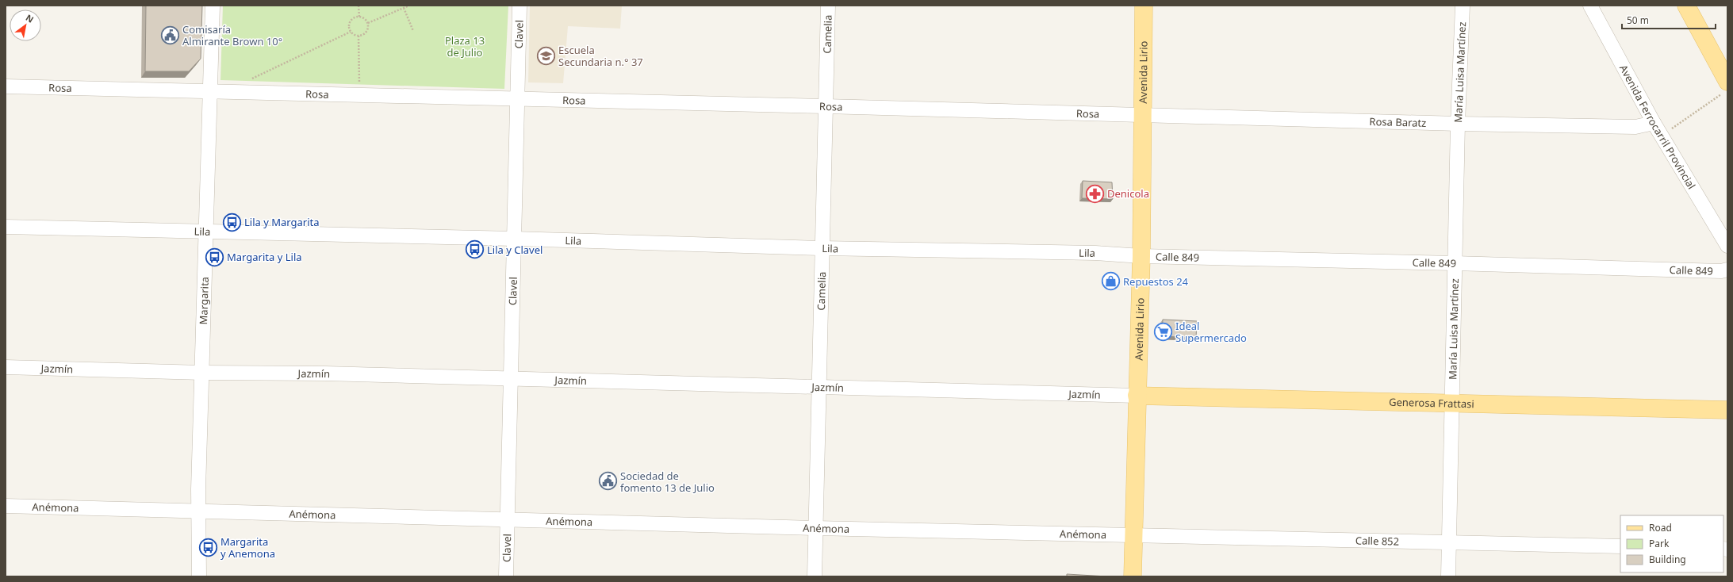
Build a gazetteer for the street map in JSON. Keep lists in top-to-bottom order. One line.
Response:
{"streets":{"main road":["Avenida Lirio","Generosa Frattasi"],"street":["Clavel","Camelia","María Luisa Martínez","Rosa","Rosa Baratz","Avenida Ferrocarril Provincial","Lila","Calle 849","Margarita","Jazmín","Anémona","Calle 852"]},"crossings":[["Clavel","Rosa"],["Clavel","Lila"],["Clavel","Jazmín"],["Clavel","Anémona"],["Camelia","Rosa"],["Camelia","Lila"],["Camelia","Jazmín"],["Camelia","Anémona"],["Avenida Lirio","Rosa"],["Avenida Lirio","Rosa Baratz"],["Avenida Lirio","Lila"],["Avenida Lirio","Calle 849"],["Avenida Lirio","Jazmín"],["Avenida Lirio","Generosa Frattasi"],["Avenida Lirio","Anémona"],["Avenida Lirio","Calle 852"],["María Luisa Martínez","Rosa Baratz"],["María Luisa Martínez","Calle 849"],["María Luisa Martínez","Generosa Frattasi"],["María Luisa Martínez","Calle 852"],["Rosa","Rosa Baratz"],["Rosa","Margarita"],["Rosa Baratz","Avenida Ferrocarril Provincial"],["Lila","Calle 849"],["Lila","Margarita"],["Margarita","Jazmín"],["Margarita","Anémona"],["Jazmín","Generosa Frattasi"],["Anémona","Calle 852"]],"parks":["Plaza 13 de Julio"],"places":{"public building":["Comisaría Almirante Brown 10°","Sociedad de fomento 13 de Julio"],"school or university":["Escuela Secundaria n.° 37"],"pharmacy":["Denicola"],"bus stop":["Lila y Margarita","Lila y Clavel","Margarita y Lila","Margarita y Anemona"],"shop":["Repuestos 24"],"supermarket":["Ideal Supermercado"]},"legend":["Road","Park","Building"],"scale_bar":"50 m","north":"top right"}
